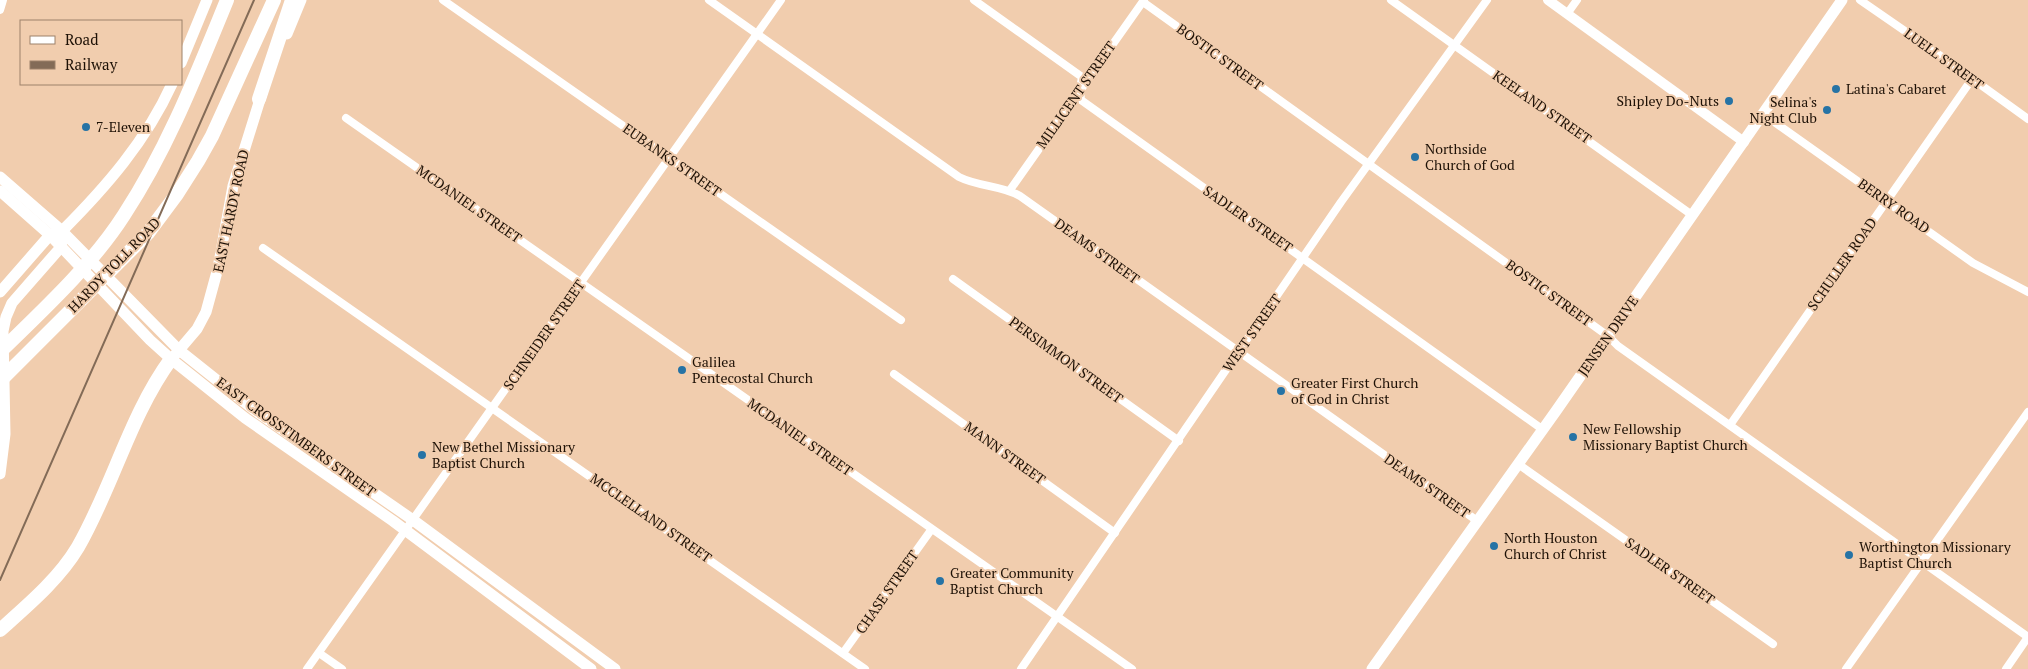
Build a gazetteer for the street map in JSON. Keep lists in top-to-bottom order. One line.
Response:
{"streets":{"highway":["HARDY TOLL ROAD"],"main road":["EAST HARDY ROAD","JENSEN DRIVE","EAST CROSSTIMBERS STREET"],"street":["BOSTIC STREET","LUELL STREET","MILLICENT STREET","KEELAND STREET","EUBANKS STREET","MCDANIEL STREET","BERRY ROAD","SADLER STREET","DEAMS STREET","SCHULLER ROAD","WEST STREET","SCHNEIDER STREET","PERSIMMON STREET","MANN STREET","MCCLELLAND STREET","CHASE STREET"]},"crossings":[["BOSTIC STREET","MILLICENT STREET"],["BOSTIC STREET","SCHULLER ROAD"],["BOSTIC STREET","WEST STREET"],["BOSTIC STREET","JENSEN DRIVE"],["LUELL STREET","SCHULLER ROAD"],["MILLICENT STREET","SADLER STREET"],["MILLICENT STREET","DEAMS STREET"],["KEELAND STREET","WEST STREET"],["KEELAND STREET","JENSEN DRIVE"],["EUBANKS STREET","SCHNEIDER STREET"],["MCDANIEL STREET","WEST STREET"],["MCDANIEL STREET","SCHNEIDER STREET"],["MCDANIEL STREET","CHASE STREET"],["BERRY ROAD","SCHULLER ROAD"],["BERRY ROAD","JENSEN DRIVE"],["EAST HARDY ROAD","EAST CROSSTIMBERS STREET"],["SADLER STREET","WEST STREET"],["SADLER STREET","JENSEN DRIVE"],["DEAMS STREET","WEST STREET"],["DEAMS STREET","SCHNEIDER STREET"],["DEAMS STREET","JENSEN DRIVE"],["WEST STREET","PERSIMMON STREET"],["WEST STREET","MANN STREET"],["SCHNEIDER STREET","EAST CROSSTIMBERS STREET"],["SCHNEIDER STREET","MCCLELLAND STREET"],["MCCLELLAND STREET","CHASE STREET"]],"places":["Latina's Cabaret","Shipley Do-Nuts","Selina's Night Club","7-Eleven","Northside Church of God","Galilea Pentecostal Church","Greater First Church of God in Christ","New Fellowship Missionary Baptist Church","New Bethel Missionary Baptist Church","North Houston Church of Christ","Worthington Missionary Baptist Church","Greater Community Baptist Church"],"legend":["Road","Railway"]}
